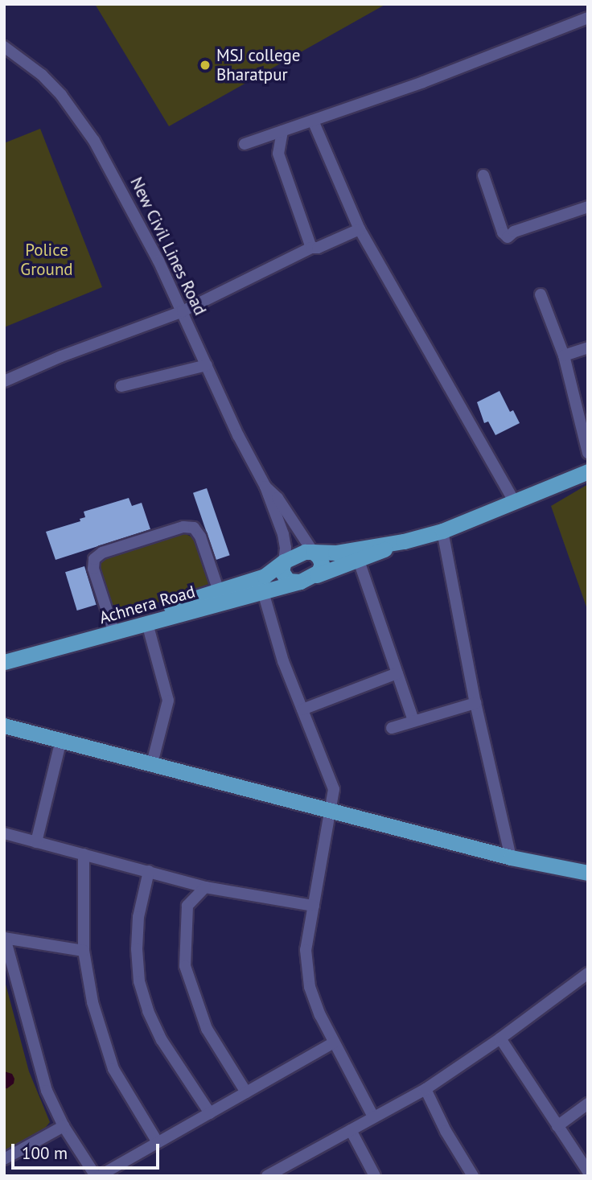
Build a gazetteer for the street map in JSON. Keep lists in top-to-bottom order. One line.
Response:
{"streets":{"main road":["Achnera Road"],"street":["New Civil Lines Road"]},"parks":["Police Ground"],"places":["MSJ college Bharatpur"],"scale_bar":"100 m"}
